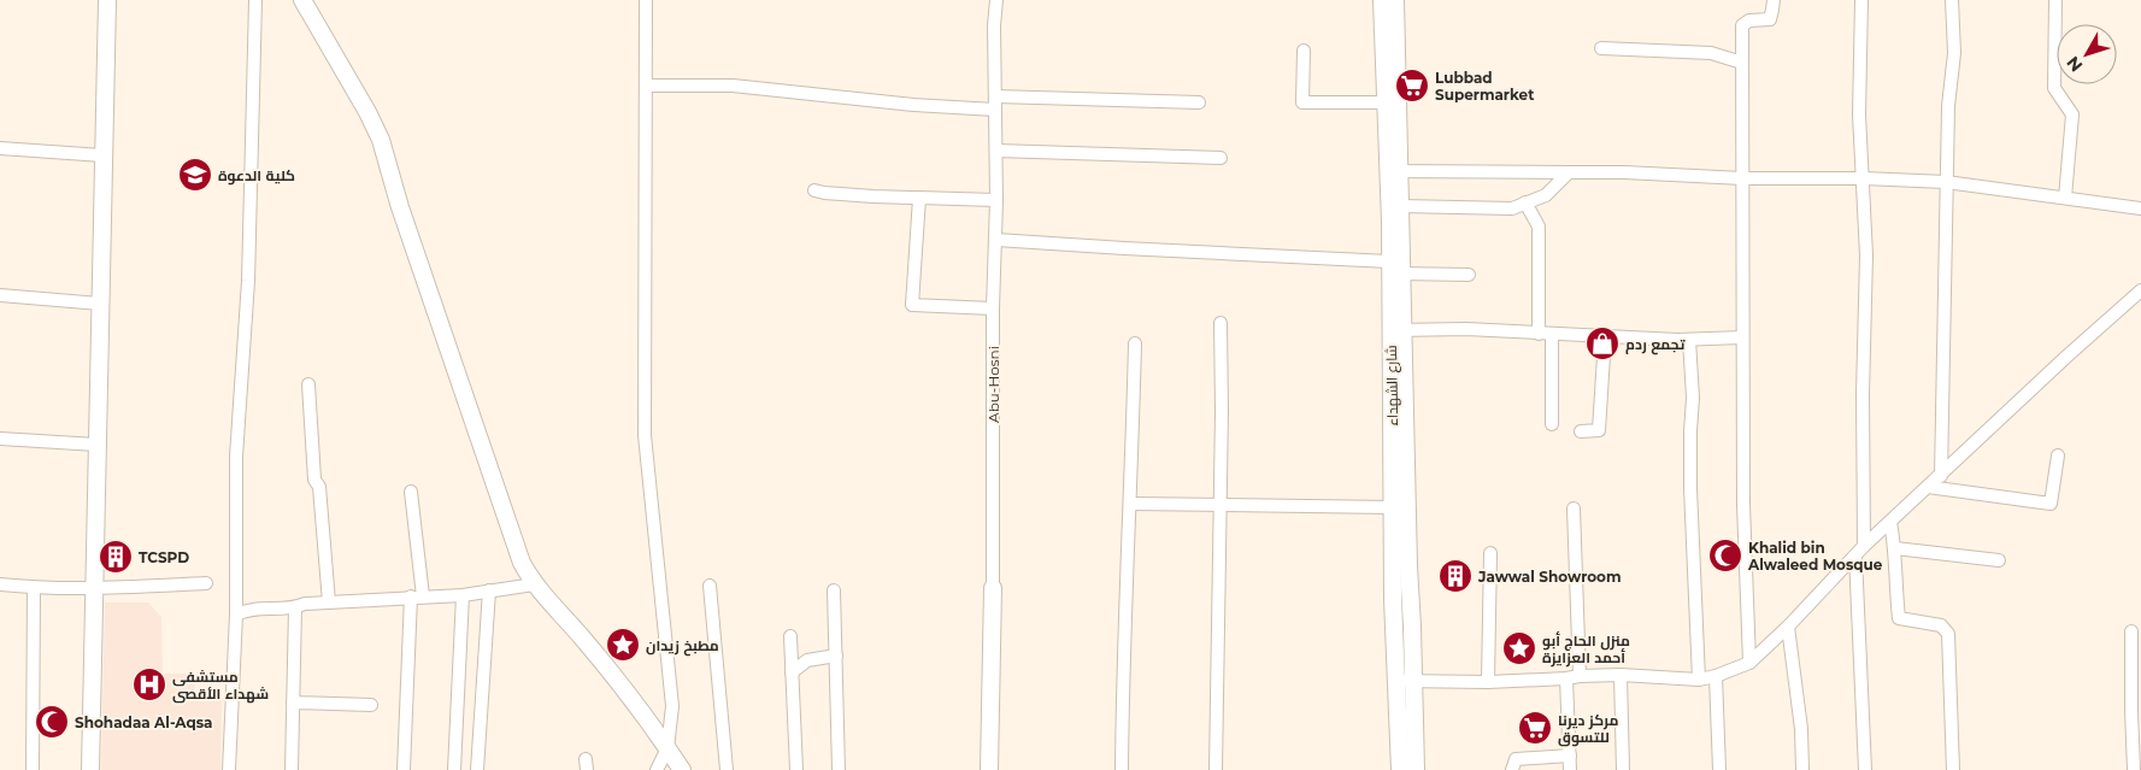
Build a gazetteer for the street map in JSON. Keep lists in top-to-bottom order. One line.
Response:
{"streets":{"street":["Abu-Hosni","شارع الشهداء"]},"places":{"supermarket":["Lubbad Supermarket","مركز ديرنا للتسوق"],"school or university":["كلية الدعوة"],"shop":["تجمع ردم"],"mosque":["Khalid bin Alwaleed Mosque","Shohadaa Al-Aqsa"],"building":["TCSPD","Jawwal Showroom"],"place":["مطبخ زيدان","منزل الحاج أبو أحمد العزايزة"],"hospital":["مستشفى شهداء الأقصى"]},"north":"bottom left"}
